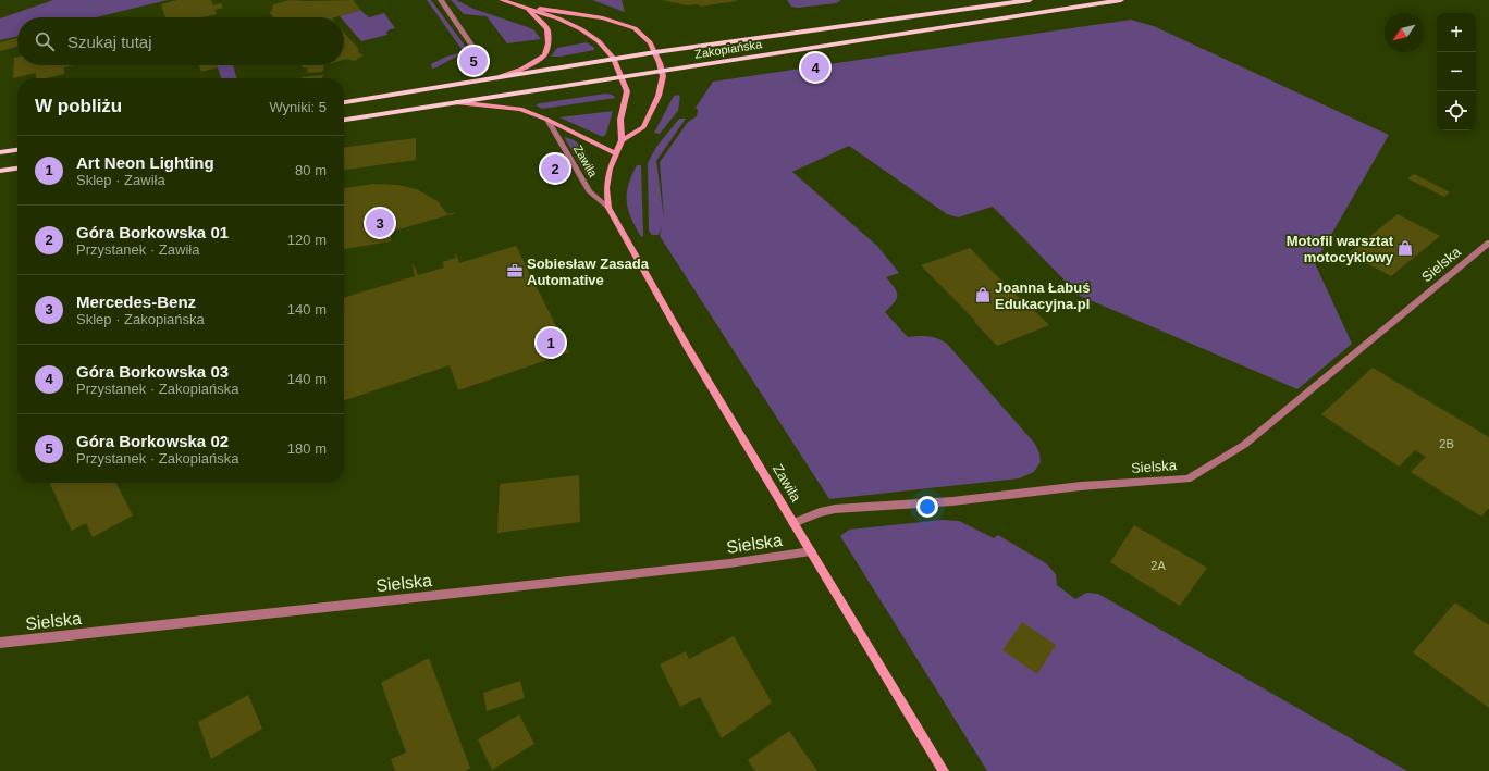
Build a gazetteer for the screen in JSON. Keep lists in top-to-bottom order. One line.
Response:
{"streets":{"main road":["Zakopiańska"],"street":["Zawiła","Sielska"]},"crossings":[["Zakopiańska","Zawiła"],["Zawiła","Sielska"]],"places":{"shop":["Motofil warsztat motocyklowy","Joanna Łabuś Edukacyjna.pl"],"office":["Sobiesław Zasada Automative"]},"house_numbers":["2B","2A"],"north":"bottom left","page":{"map_buttons":["+","−"],"search":"Szukaj tutaj","pins":["5","4","2","3","1"],"heading":["W pobliżu","Wyniki: 5"],"list":[{"mark":"1","name":"Art Neon Lighting","note":"Sklep · Zawiła","value":"80 m"},{"mark":"2","name":"Góra Borkowska 01","note":"Przystanek · Zawiła","value":"120 m"},{"mark":"3","name":"Mercedes-Benz","note":"Sklep · Zakopiańska","value":"140 m"},{"mark":"4","name":"Góra Borkowska 03","note":"Przystanek · Zakopiańska","value":"140 m"},{"mark":"5","name":"Góra Borkowska 02","note":"Przystanek · Zakopiańska","value":"180 m"}]}}
